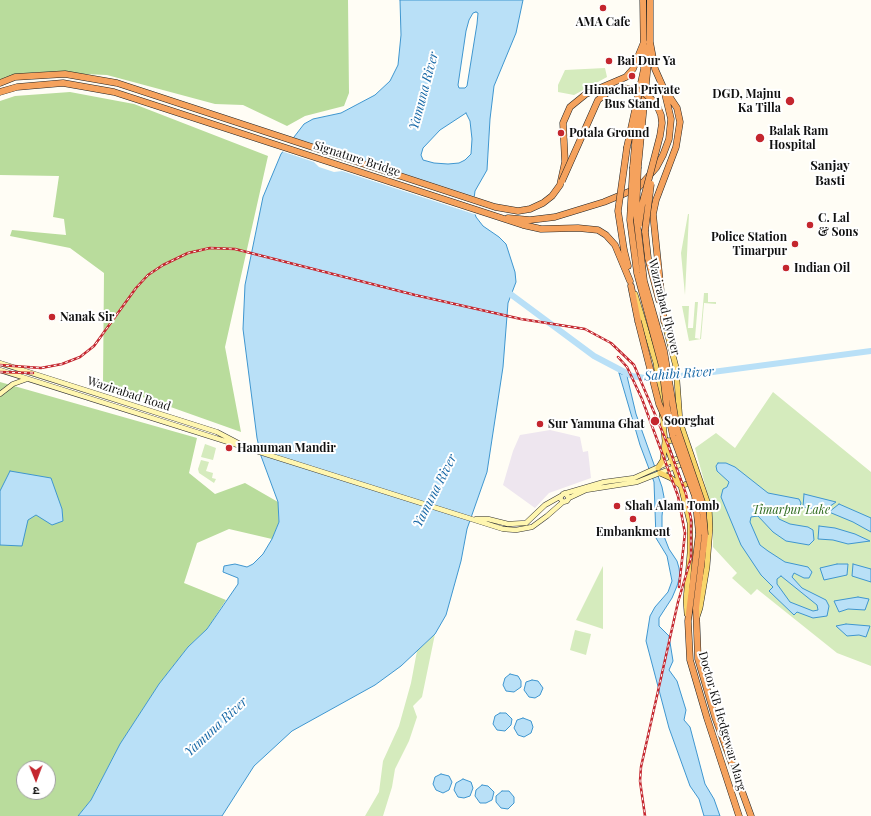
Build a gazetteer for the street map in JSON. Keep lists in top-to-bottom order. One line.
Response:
{"streets":{"highway":["Signature Bridge","Wazirabad Flyover","Doctor KB Hedgewar Marg"],"main road":["Wazirabad Road"]},"crossings":[["Wazirabad Flyover","Doctor KB Hedgewar Marg"],["Wazirabad Road","Doctor KB Hedgewar Marg"]],"districts":["Sanjay Basti"],"water":["Yamuna River","Sahibi River"],"parks":["Timarpur Lake"],"places":["AMA Cafe","Bai Dur Ya","Himachal Private Bus Stand","DGD, Majnu Ka Tilla","Potala Ground","Balak Ram Hospital","C. Lal & Sons","Police Station Timarpur","Indian Oil","Nanak Sir","Soorghat","Sur Yamuna Ghat","Hanuman Mandir","Shah Alam Tomb","Embankment"],"north":"bottom"}
